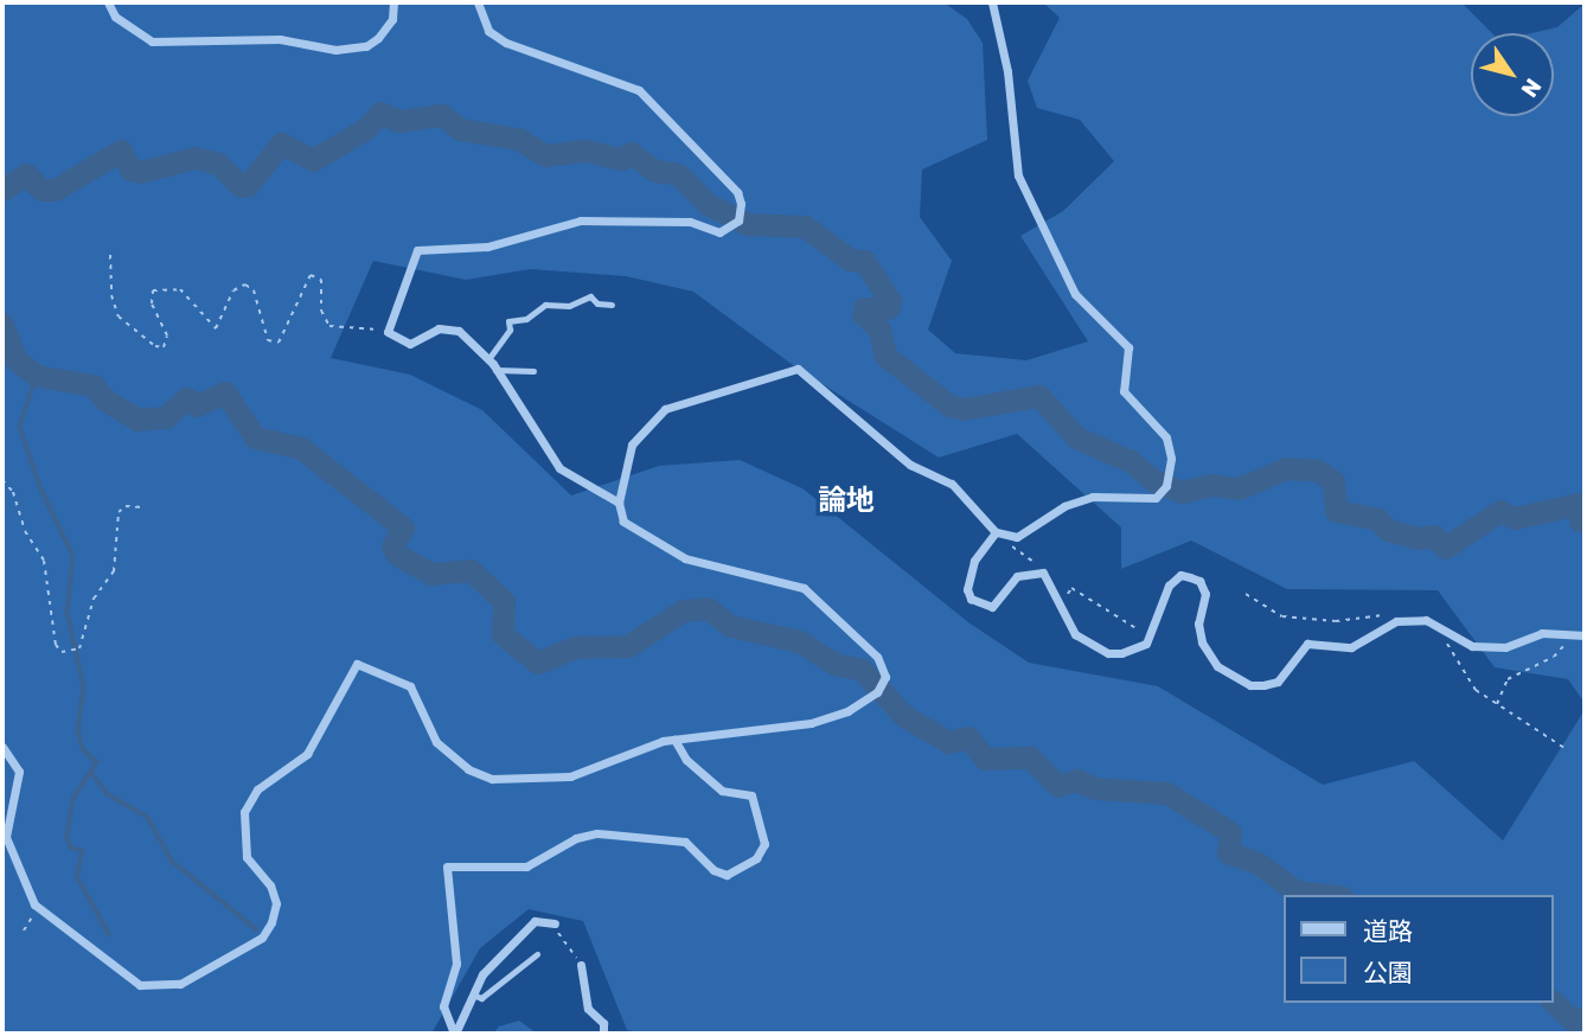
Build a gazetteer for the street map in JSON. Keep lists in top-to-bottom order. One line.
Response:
{"districts":["論地"],"legend":["道路","公園"],"north":"bottom right"}
